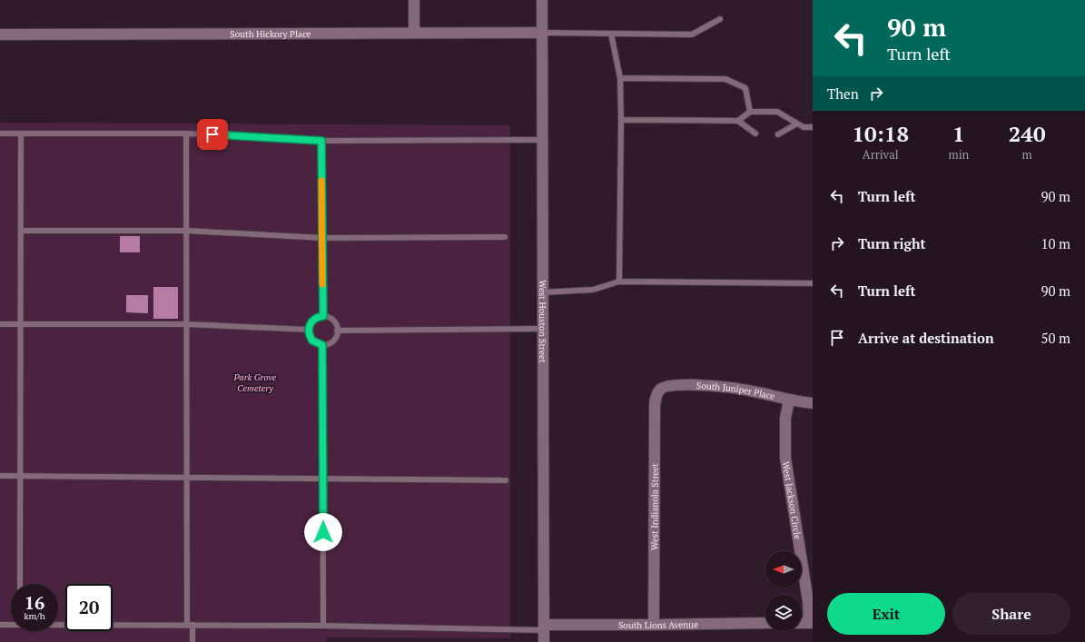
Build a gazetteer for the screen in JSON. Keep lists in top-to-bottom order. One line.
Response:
{"streets":{"street":["South Hickory Place","West Houston Street","South Juniper Place","West Jackson Circle","West Indianola Street","South Lions Avenue"]},"crossings":[["South Hickory Place","West Houston Street"],["West Houston Street","South Lions Avenue"],["South Juniper Place","West Jackson Circle"],["South Juniper Place","West Indianola Street"],["West Indianola Street","South Lions Avenue"]],"parks":["Park Grove Cemetery"],"north":"left","page":{"turn":["90 m","Turn left"],"then":"Then","eta":["10:18","Arrival","1","min","240","m"],"list":[{"name":"Turn left","value":"90 m"},{"name":"Turn right","value":"10 m"},{"name":"Turn left","value":"90 m"},{"name":"Arrive at destination","value":"50 m"}],"speed":"16 km/h","limit":"20","buttons":["Exit","Share"]}}
